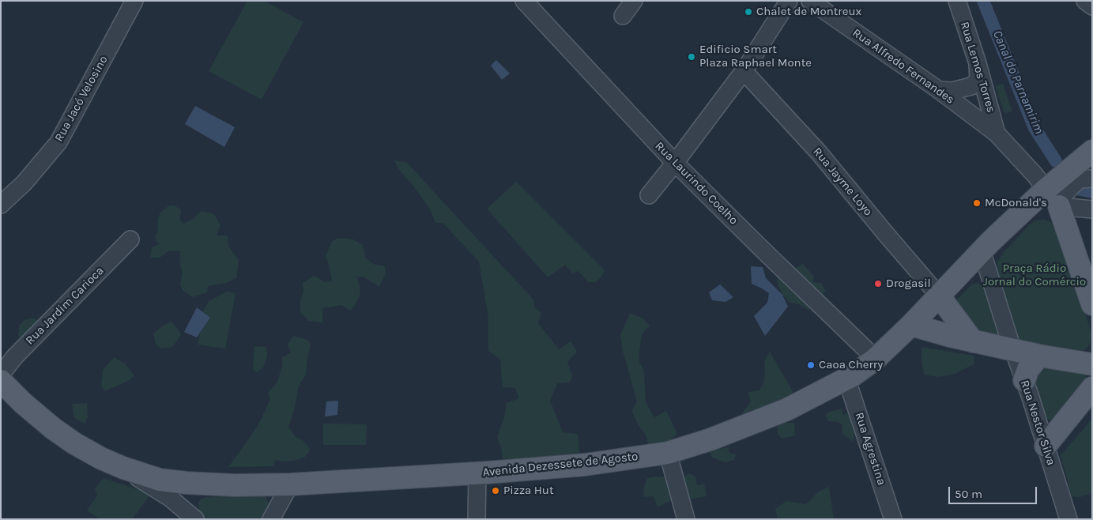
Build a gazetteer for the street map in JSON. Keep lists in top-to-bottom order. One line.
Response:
{"streets":{"main road":["Avenida Dezessete de Agosto"],"street":["Rua Alfredo Fernandes","Rua Lemos Torres","Rua Jacó Velosino","Rua Jayme Loyo","Rua Laurindo Coelho","Rua Jardim Carioca","Rua Nestor Silva","Rua Agrestina"]},"crossings":[["Rua Alfredo Fernandes","Rua Lemos Torres"],["Rua Alfredo Fernandes","Avenida Dezessete de Agosto"],["Rua Jayme Loyo","Avenida Dezessete de Agosto"],["Rua Laurindo Coelho","Avenida Dezessete de Agosto"],["Rua Nestor Silva","Avenida Dezessete de Agosto"],["Rua Agrestina","Avenida Dezessete de Agosto"]],"water":["Canal do Parnamirim"],"parks":["Praça Rádio Jornal do Comércio"],"places":["Chalet de Montreux","Edificio Smart Plaza Raphael Monte","McDonald's","Drogasil","Caoa Cherry","Pizza Hut"],"scale_bar":"50 m"}
